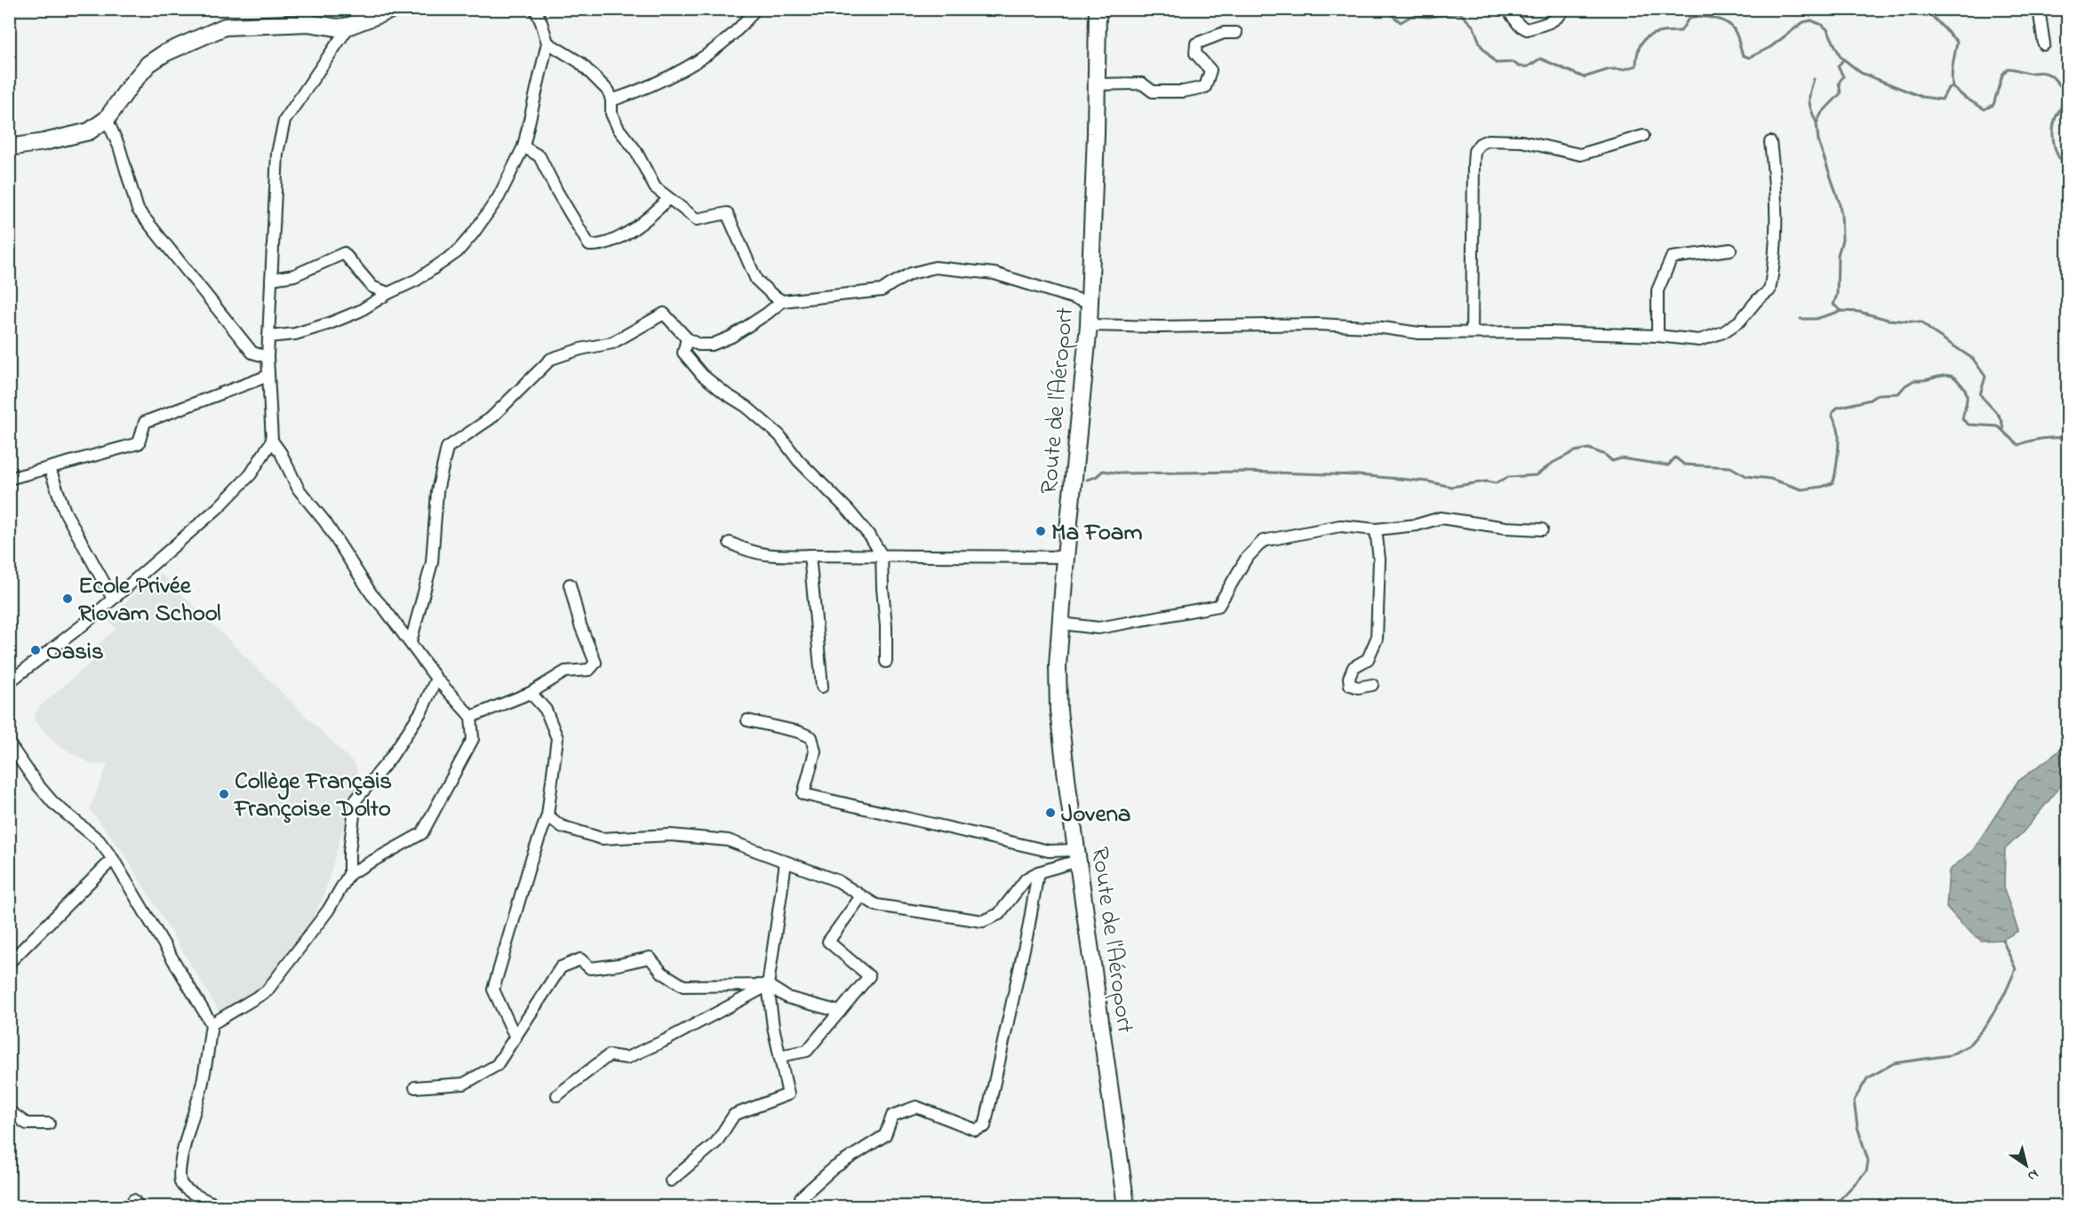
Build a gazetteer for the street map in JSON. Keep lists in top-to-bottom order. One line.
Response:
{"streets":{"main road":["Route de l'Aéroport"]},"places":["Ma Foam","Ecole Privée Riovam School","Oasis","Collège Français Françoise Dolto","Jovena"],"north":"bottom right"}
